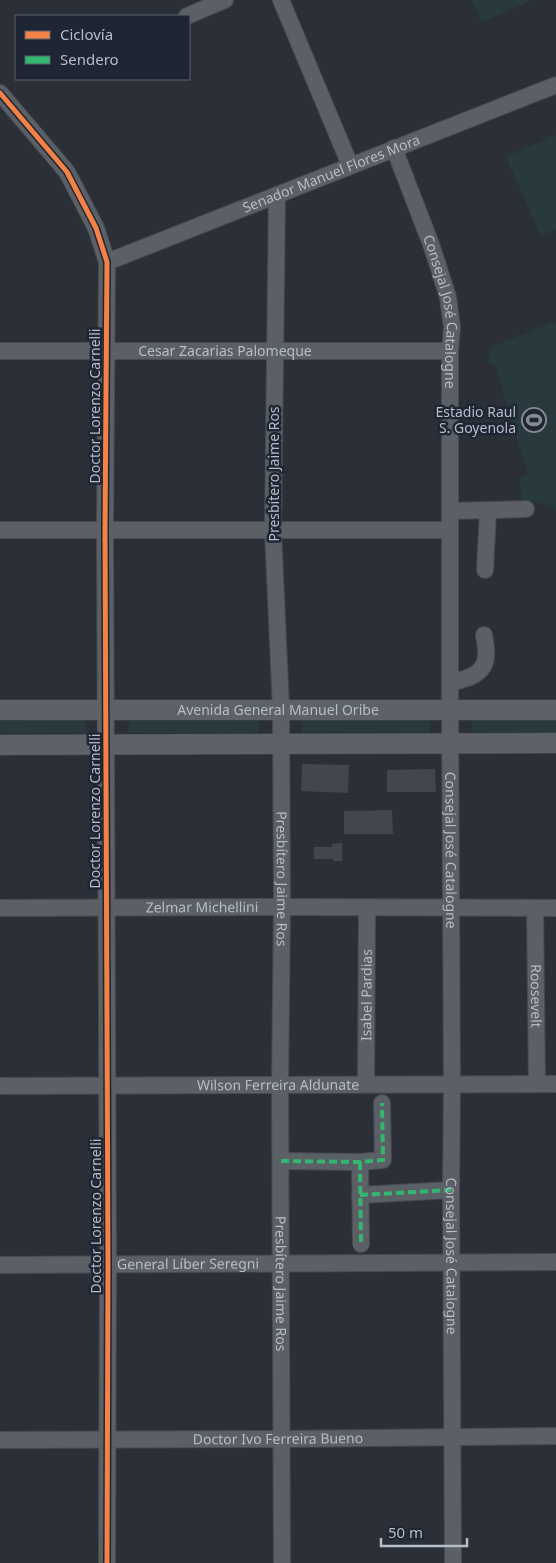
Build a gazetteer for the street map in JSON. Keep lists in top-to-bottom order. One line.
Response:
{"streets":{"main road":["Avenida General Manuel Oribe"],"street":["Senador Manuel Flores Mora","Consejal José Catalogne","Cesar Zacarias Palomeque","Doctor Lorenzo Carnelli","Presbítero Jaime Ros","Zelmar Michellini","Isabel Pardias","Roosevelt","Wilson Ferreira Aldunate","General Líber Seregni","Doctor Ivo Ferreira Bueno"]},"crossings":[["Senador Manuel Flores Mora","Consejal José Catalogne"],["Senador Manuel Flores Mora","Doctor Lorenzo Carnelli"],["Senador Manuel Flores Mora","Presbítero Jaime Ros"],["Consejal José Catalogne","Cesar Zacarias Palomeque"],["Consejal José Catalogne","Avenida General Manuel Oribe"],["Consejal José Catalogne","Zelmar Michellini"],["Consejal José Catalogne","Wilson Ferreira Aldunate"],["Consejal José Catalogne","General Líber Seregni"],["Consejal José Catalogne","Doctor Ivo Ferreira Bueno"],["Cesar Zacarias Palomeque","Doctor Lorenzo Carnelli"],["Cesar Zacarias Palomeque","Presbítero Jaime Ros"],["Doctor Lorenzo Carnelli","Avenida General Manuel Oribe"],["Doctor Lorenzo Carnelli","Zelmar Michellini"],["Doctor Lorenzo Carnelli","Wilson Ferreira Aldunate"],["Doctor Lorenzo Carnelli","General Líber Seregni"],["Doctor Lorenzo Carnelli","Doctor Ivo Ferreira Bueno"],["Presbítero Jaime Ros","Avenida General Manuel Oribe"],["Presbítero Jaime Ros","Zelmar Michellini"],["Presbítero Jaime Ros","Wilson Ferreira Aldunate"],["Presbítero Jaime Ros","General Líber Seregni"],["Presbítero Jaime Ros","Doctor Ivo Ferreira Bueno"],["Zelmar Michellini","Isabel Pardias"],["Zelmar Michellini","Roosevelt"],["Isabel Pardias","Wilson Ferreira Aldunate"],["Roosevelt","Wilson Ferreira Aldunate"]],"places":{"sports":["Estadio Raul S. Goyenola"]},"legend":["Ciclovía","Sendero"],"scale_bar":"50 m"}
